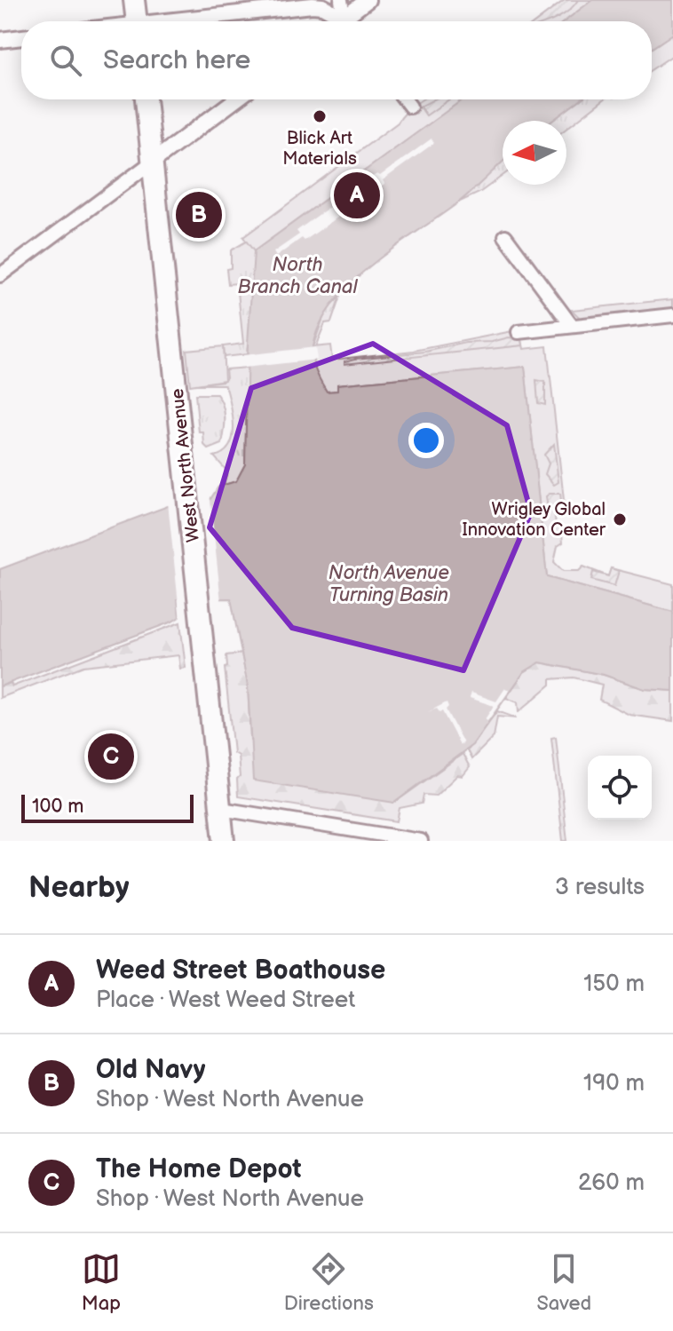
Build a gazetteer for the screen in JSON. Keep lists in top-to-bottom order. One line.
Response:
{"streets":{"main road":["West North Avenue"]},"water":["North Branch Canal","North Avenue Turning Basin"],"places":["Blick Art Materials","Wrigley Global Innovation Center"],"scale_bar":"100 m","north":"left","page":{"search":"Search here","pins":["A","B","C"],"scale":"100 m","heading":["Nearby","3 results"],"list":[{"mark":"A","name":"Weed Street Boathouse","note":"Place · West Weed Street","value":"150 m"},{"mark":"B","name":"Old Navy","note":"Shop · West North Avenue","value":"190 m"},{"mark":"C","name":"The Home Depot","note":"Shop · West North Avenue","value":"260 m"}],"nav":["Map","Directions","Saved"]}}
